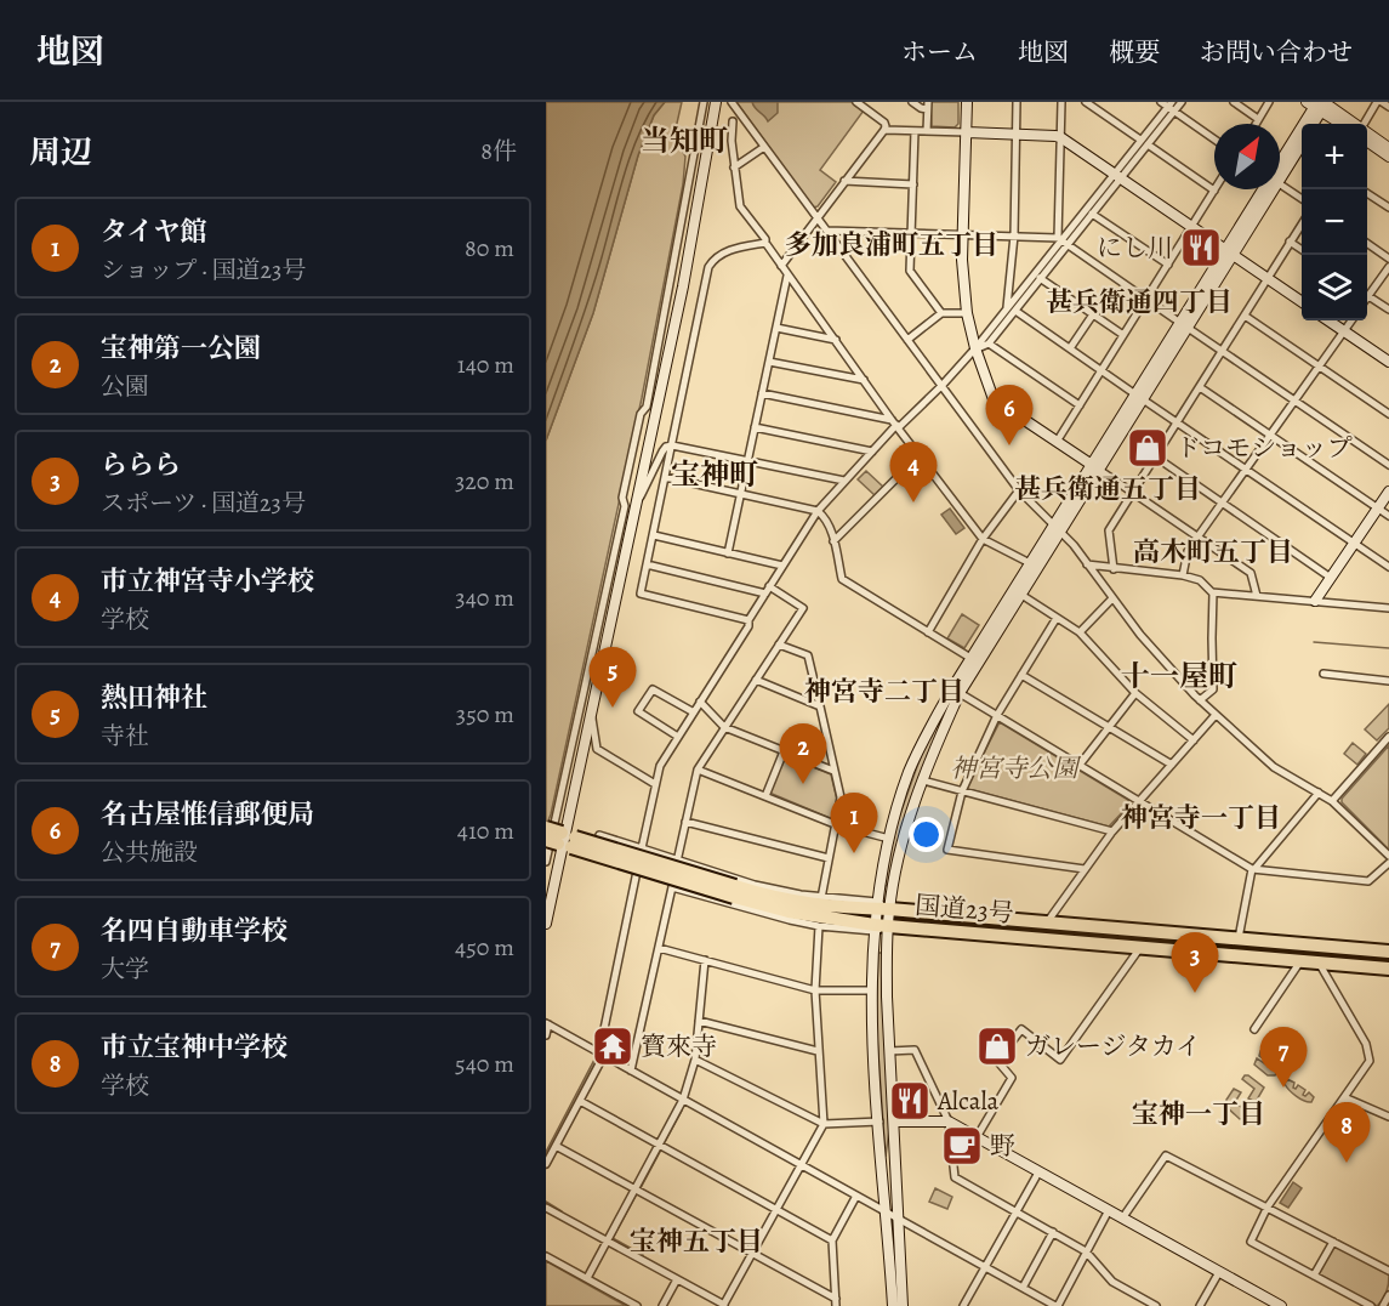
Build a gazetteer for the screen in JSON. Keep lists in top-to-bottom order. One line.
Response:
{"streets":{"highway":["国道23号"]},"districts":["当知町","多加良浦町五丁目","甚兵衛通四丁目","宝神町","甚兵衛通五丁目","高木町五丁目","十一屋町","神宮寺二丁目","神宮寺一丁目","宝神一丁目","宝神五丁目"],"parks":["神宮寺公園"],"places":{"restaurant":["にし川","Alcala"],"shop":["ドコモショップ","ガレージタカイ"],"temple":["寳來寺"],"cafe":["野"]},"north":"top right","page":{"header":"地図","nav":["ホーム","地図","概要","お問い合わせ"],"heading":["周辺","8件"],"map_buttons":["+","−"],"list":[{"mark":"1","name":"タイヤ館","note":"ショップ · 国道23号","value":"80 m"},{"mark":"2","name":"宝神第一公園","note":"公園","value":"140 m"},{"mark":"3","name":"ららら","note":"スポーツ · 国道23号","value":"320 m"},{"mark":"4","name":"市立神宮寺小学校","note":"学校","value":"340 m"},{"mark":"5","name":"熱田神社","note":"寺社","value":"350 m"},{"mark":"6","name":"名古屋惟信郵便局","note":"公共施設","value":"410 m"},{"mark":"7","name":"名四自動車学校","note":"大学","value":"450 m"},{"mark":"8","name":"市立宝神中学校","note":"学校","value":"540 m"}],"pins":["6","4","5","2","1","3","7","8"]}}
